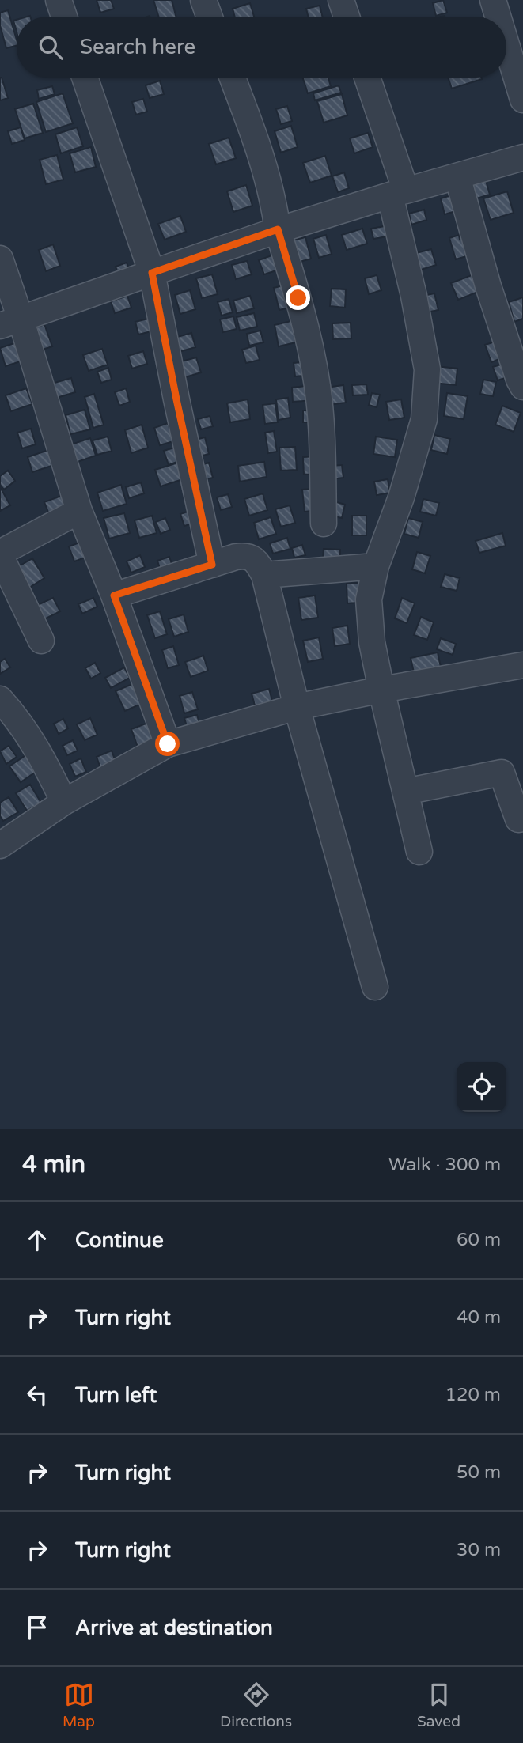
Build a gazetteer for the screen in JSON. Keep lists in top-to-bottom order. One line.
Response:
{"page":{"search":"Search here","heading":["4 min","Walk · 300 m"],"list":[["Continue","60 m"],["Turn right","40 m"],["Turn left","120 m"],["Turn right","50 m"],["Turn right","30 m"],"Arrive at destination"],"nav":["Map","Directions","Saved"]}}
